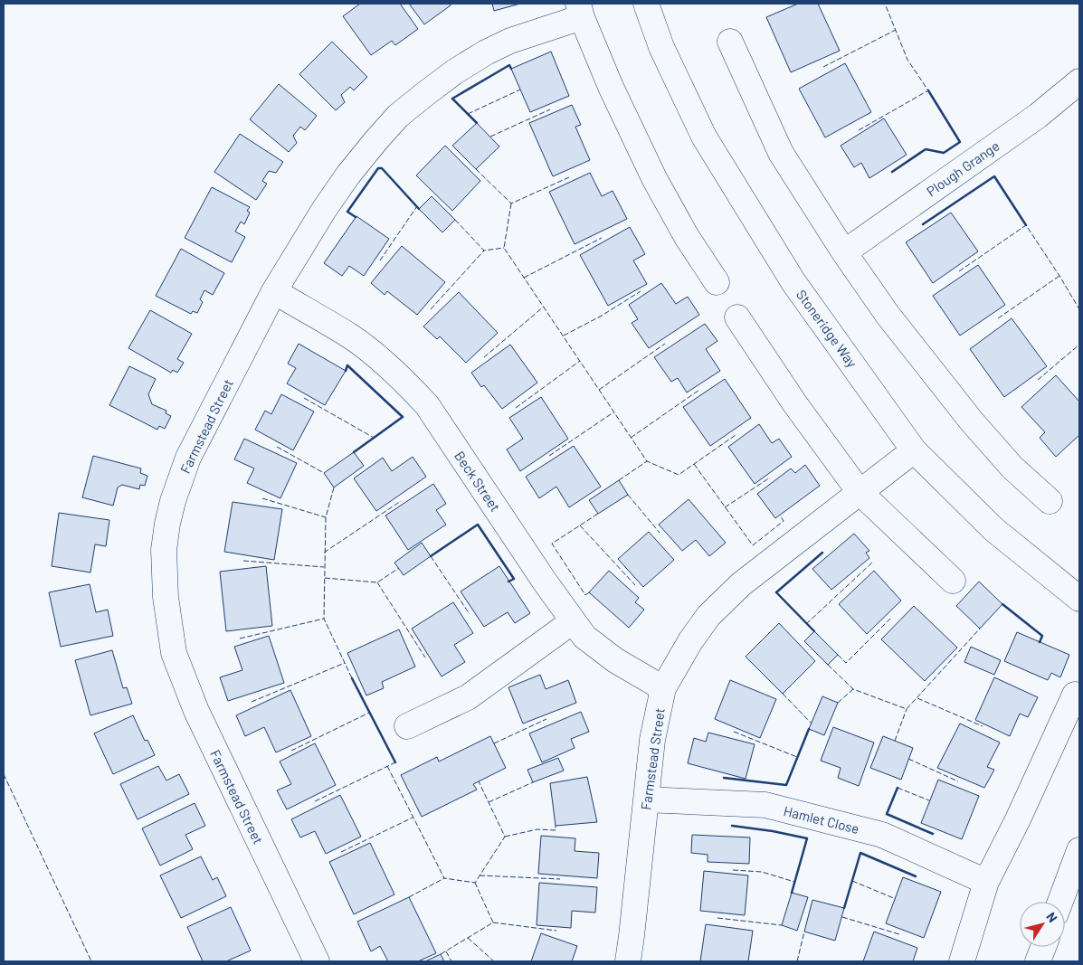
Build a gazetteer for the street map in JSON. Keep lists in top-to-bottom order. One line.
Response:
{"streets":{"street":["Plough Grange","Stoneridge Way","Farmstead Street","Beck Street","Hamlet Close"]},"crossings":[["Stoneridge Way","Farmstead Street"],["Farmstead Street","Beck Street"],["Farmstead Street","Hamlet Close"]],"north":"top right"}
